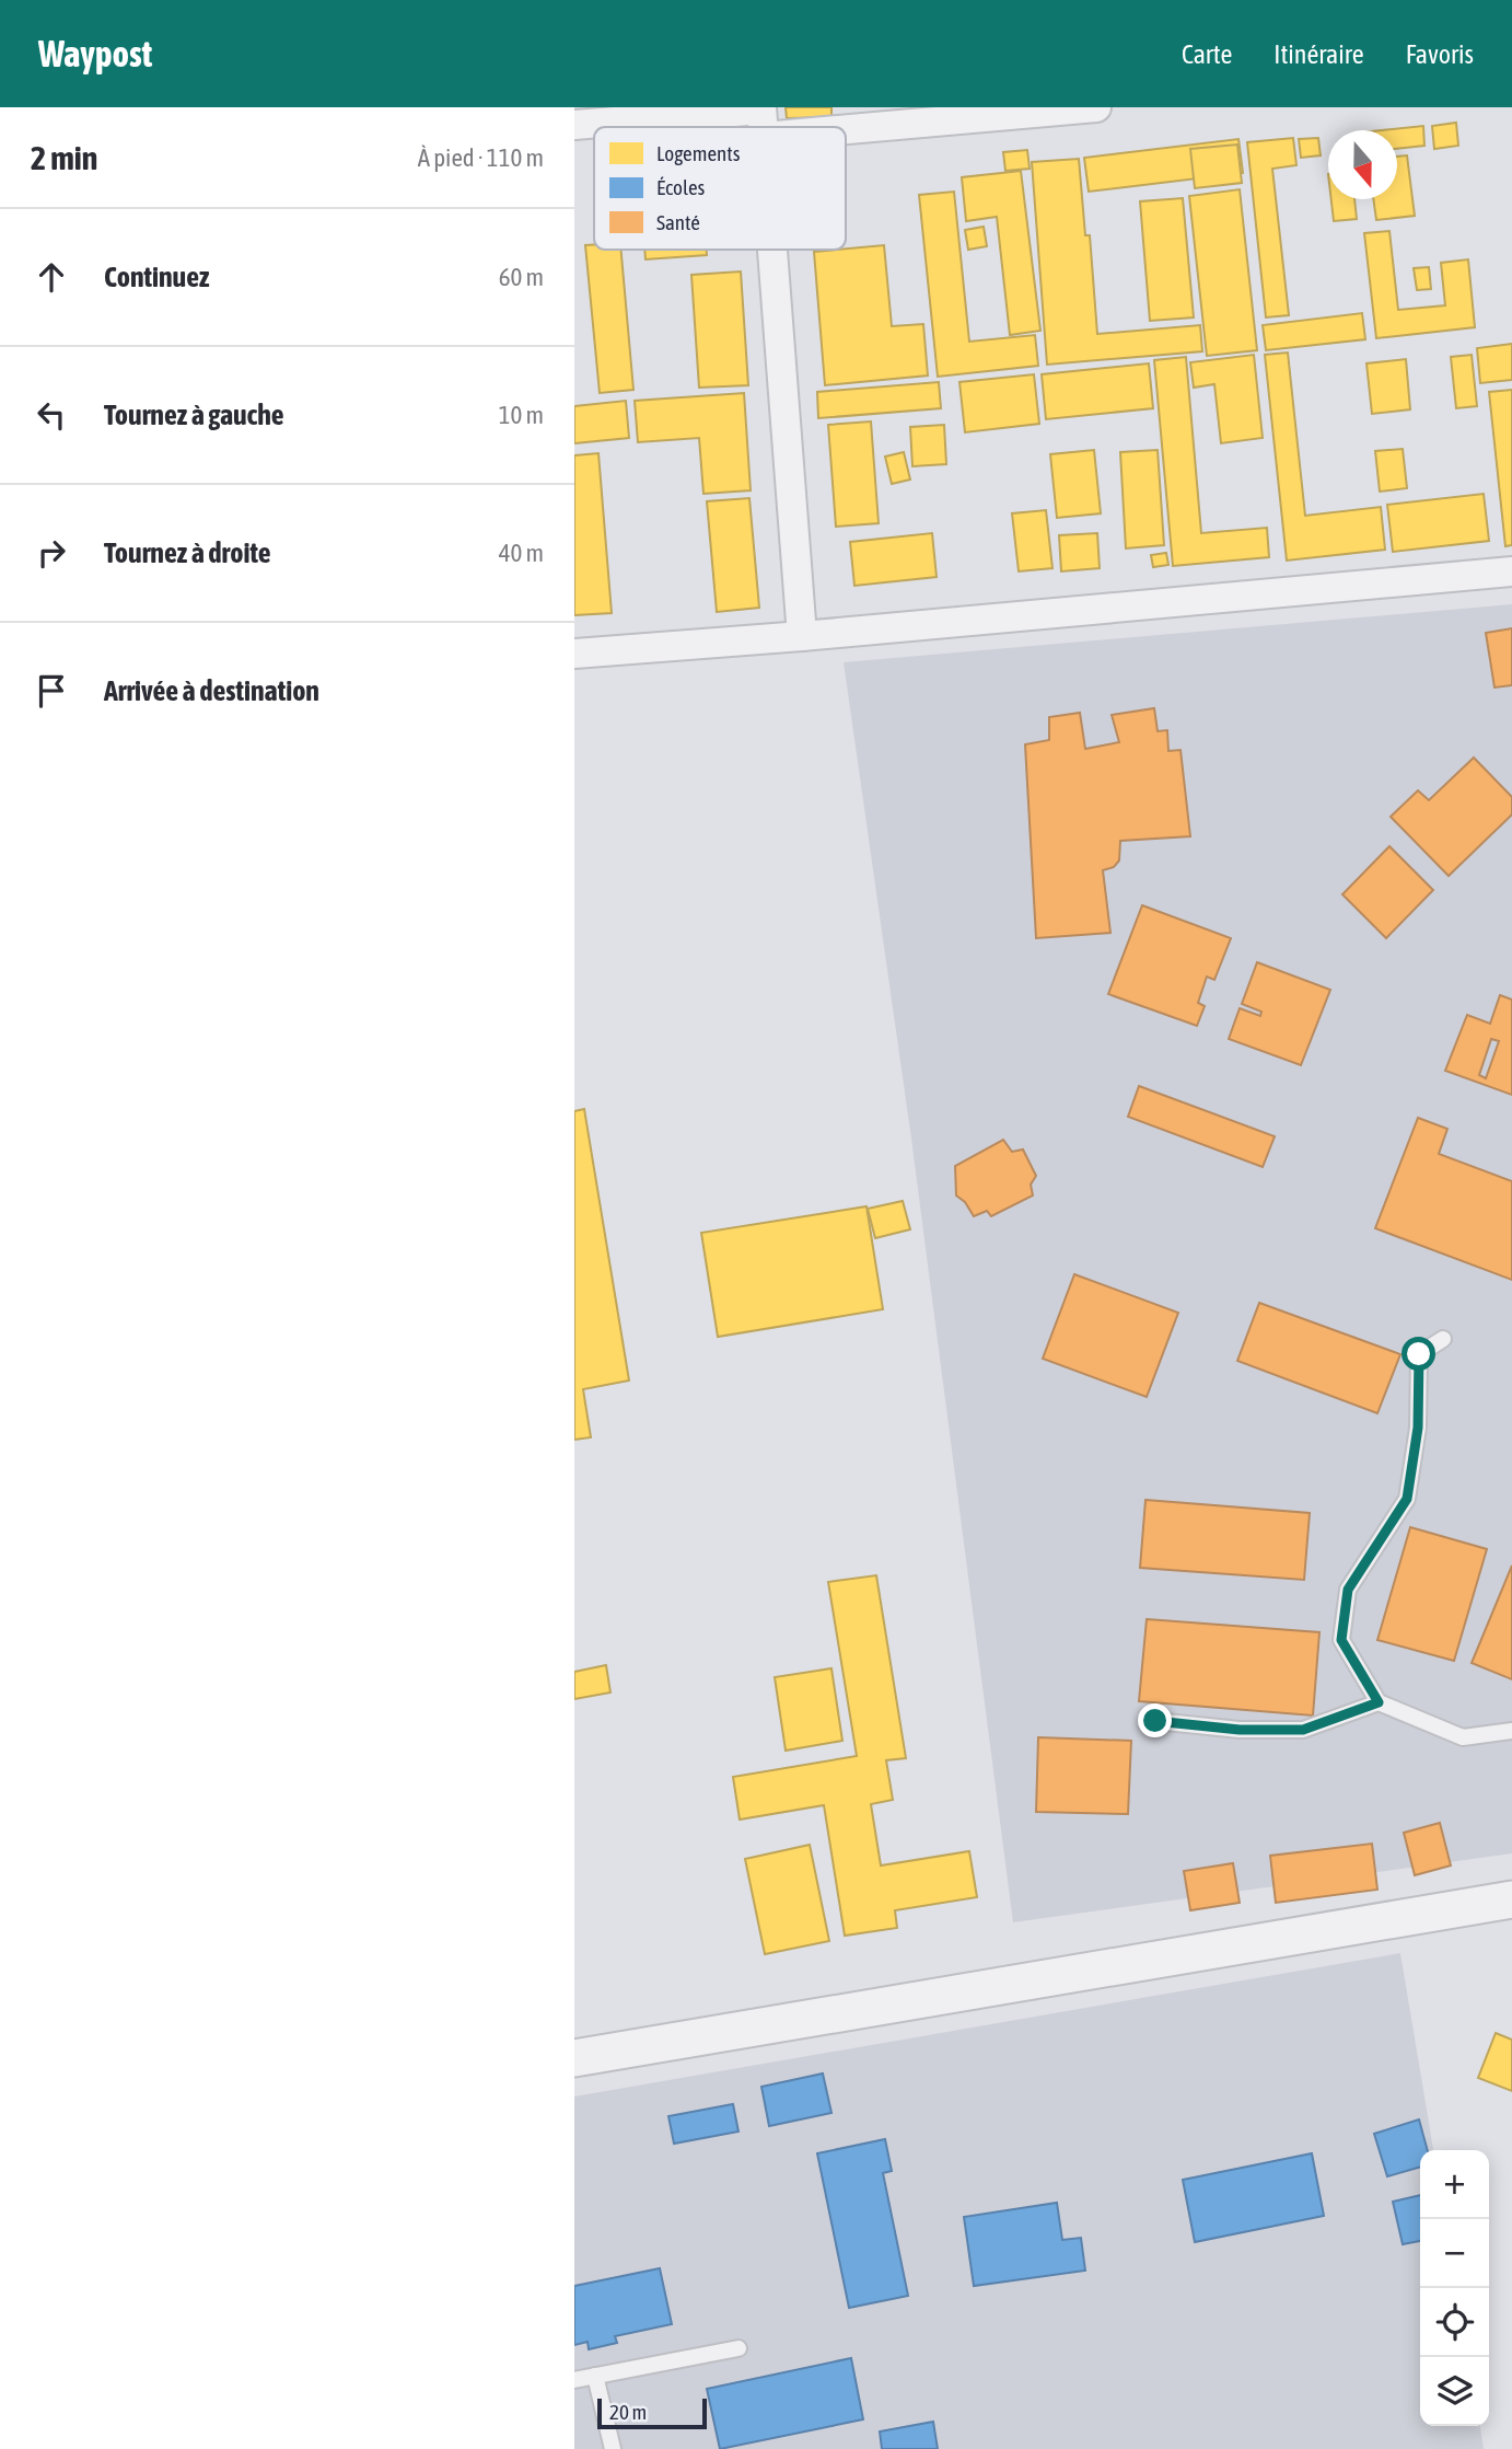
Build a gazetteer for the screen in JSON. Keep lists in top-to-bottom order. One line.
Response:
{"legend":["Logements","Écoles","Santé"],"scale_bar":"20 m","north":"bottom","page":{"header":"Waypost","nav":["Carte","Itinéraire","Favoris"],"heading":["2 min","À pied · 110 m"],"list":[["Continuez","60 m"],["Tournez à gauche","10 m"],["Tournez à droite","40 m"],"Arrivée à destination"],"map_buttons":["+","−"],"scale":"20 m"}}
